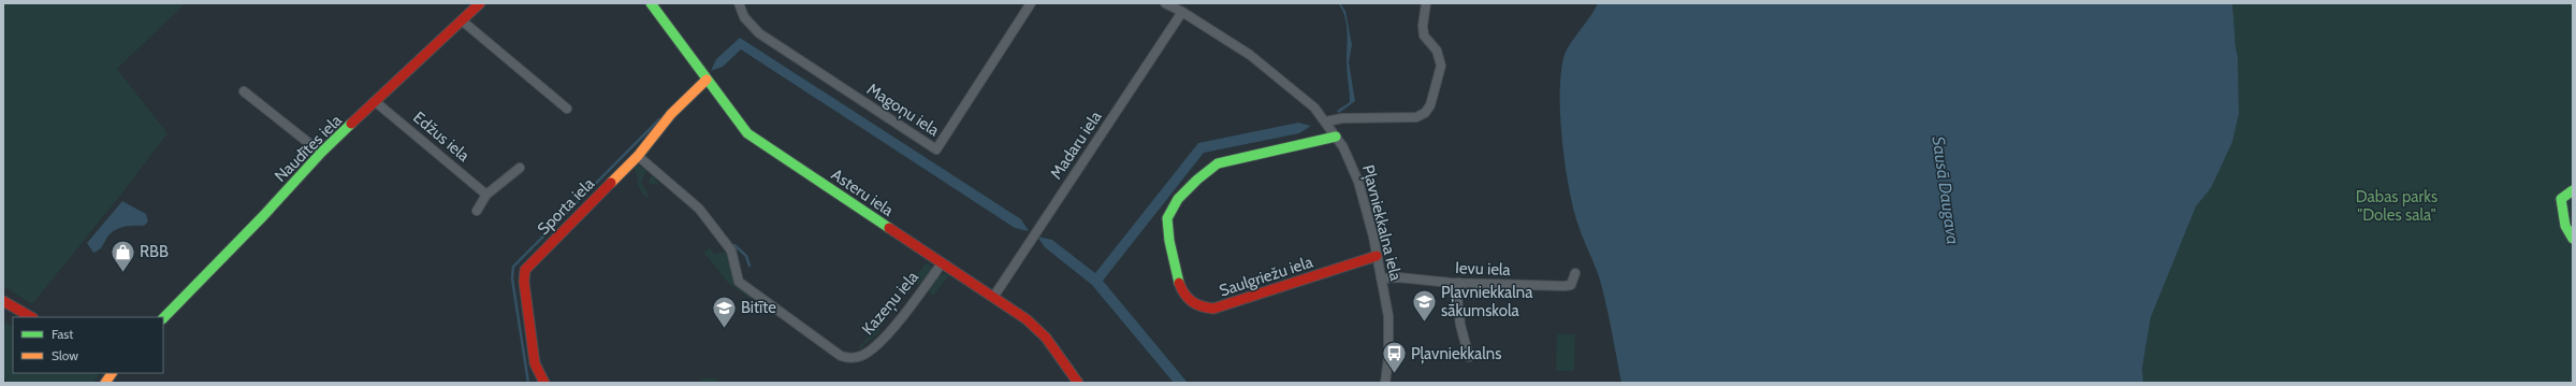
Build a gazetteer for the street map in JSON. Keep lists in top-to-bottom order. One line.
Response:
{"streets":{"street":["Magoņu iela","Edžus iela","Madaru iela","Naudītes iela","Asteru iela","Sporta iela","Pļavniekkalna iela","Ievu iela","Saulgriežu iela","Kazeņu iela"]},"crossings":[["Edžus iela","Naudītes iela"],["Madaru iela","Asteru iela"],["Madaru iela","Pļavniekkalna iela"],["Asteru iela","Sporta iela"],["Asteru iela","Kazeņu iela"],["Sporta iela","Kazeņu iela"],["Pļavniekkalna iela","Ievu iela"],["Pļavniekkalna iela","Saulgriežu iela"]],"water":["Sausā Daugava"],"parks":["Dabas parks \"Doles sala\""],"places":{"shop":["RBB"],"school or university":["Pļavniekkalna sākumskola","Bitīte"],"bus stop":["Pļavniekkalns"]},"legend":["Fast","Slow"]}
